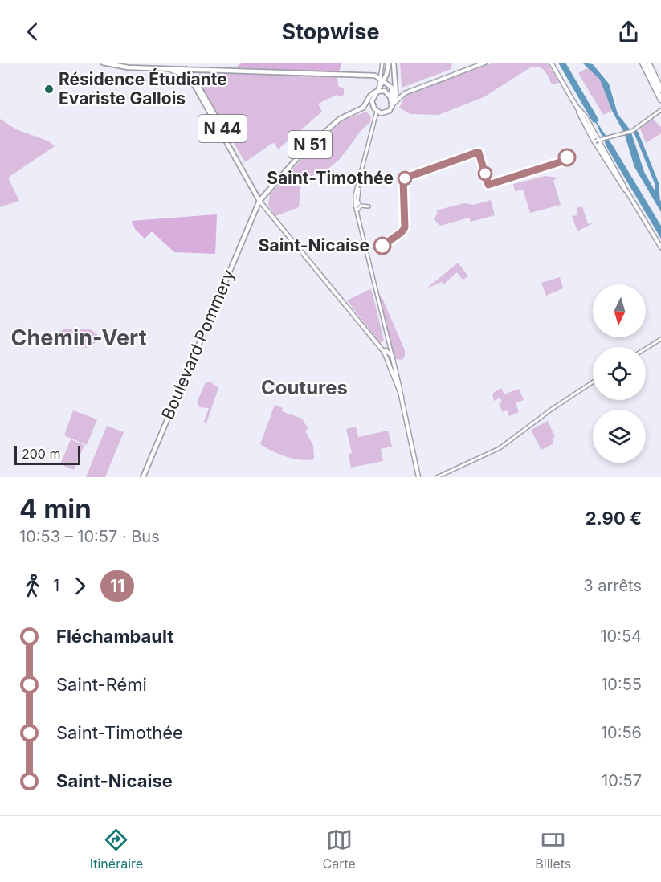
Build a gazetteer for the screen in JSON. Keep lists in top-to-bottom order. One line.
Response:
{"streets":{"main road":["N 44","N 51","Boulevard Pommery"]},"crossings":[["N 44","N 51"],["N 44","Boulevard Pommery"],["N 51","Boulevard Pommery"]],"districts":["Chemin-Vert","Coutures"],"places":["Résidence Étudiante Evariste Gallois","Saint-Timothée","Saint-Nicaise"],"lines":["bus line 11"],"scale_bar":"200 m","north":"bottom","page":{"header":"Stopwise","scale":"200 m","heading":["4 min","10:53 – 10:57 · Bus","2.90 €"],"legs":["1","11","3 arrêts"],"list":[{"name":"Fléchambault","value":"10:54"},{"name":"Saint-Rémi","value":"10:55"},{"name":"Saint-Timothée","value":"10:56"},{"name":"Saint-Nicaise","value":"10:57"}],"tabs":["Itinéraire","Carte","Billets"]}}
